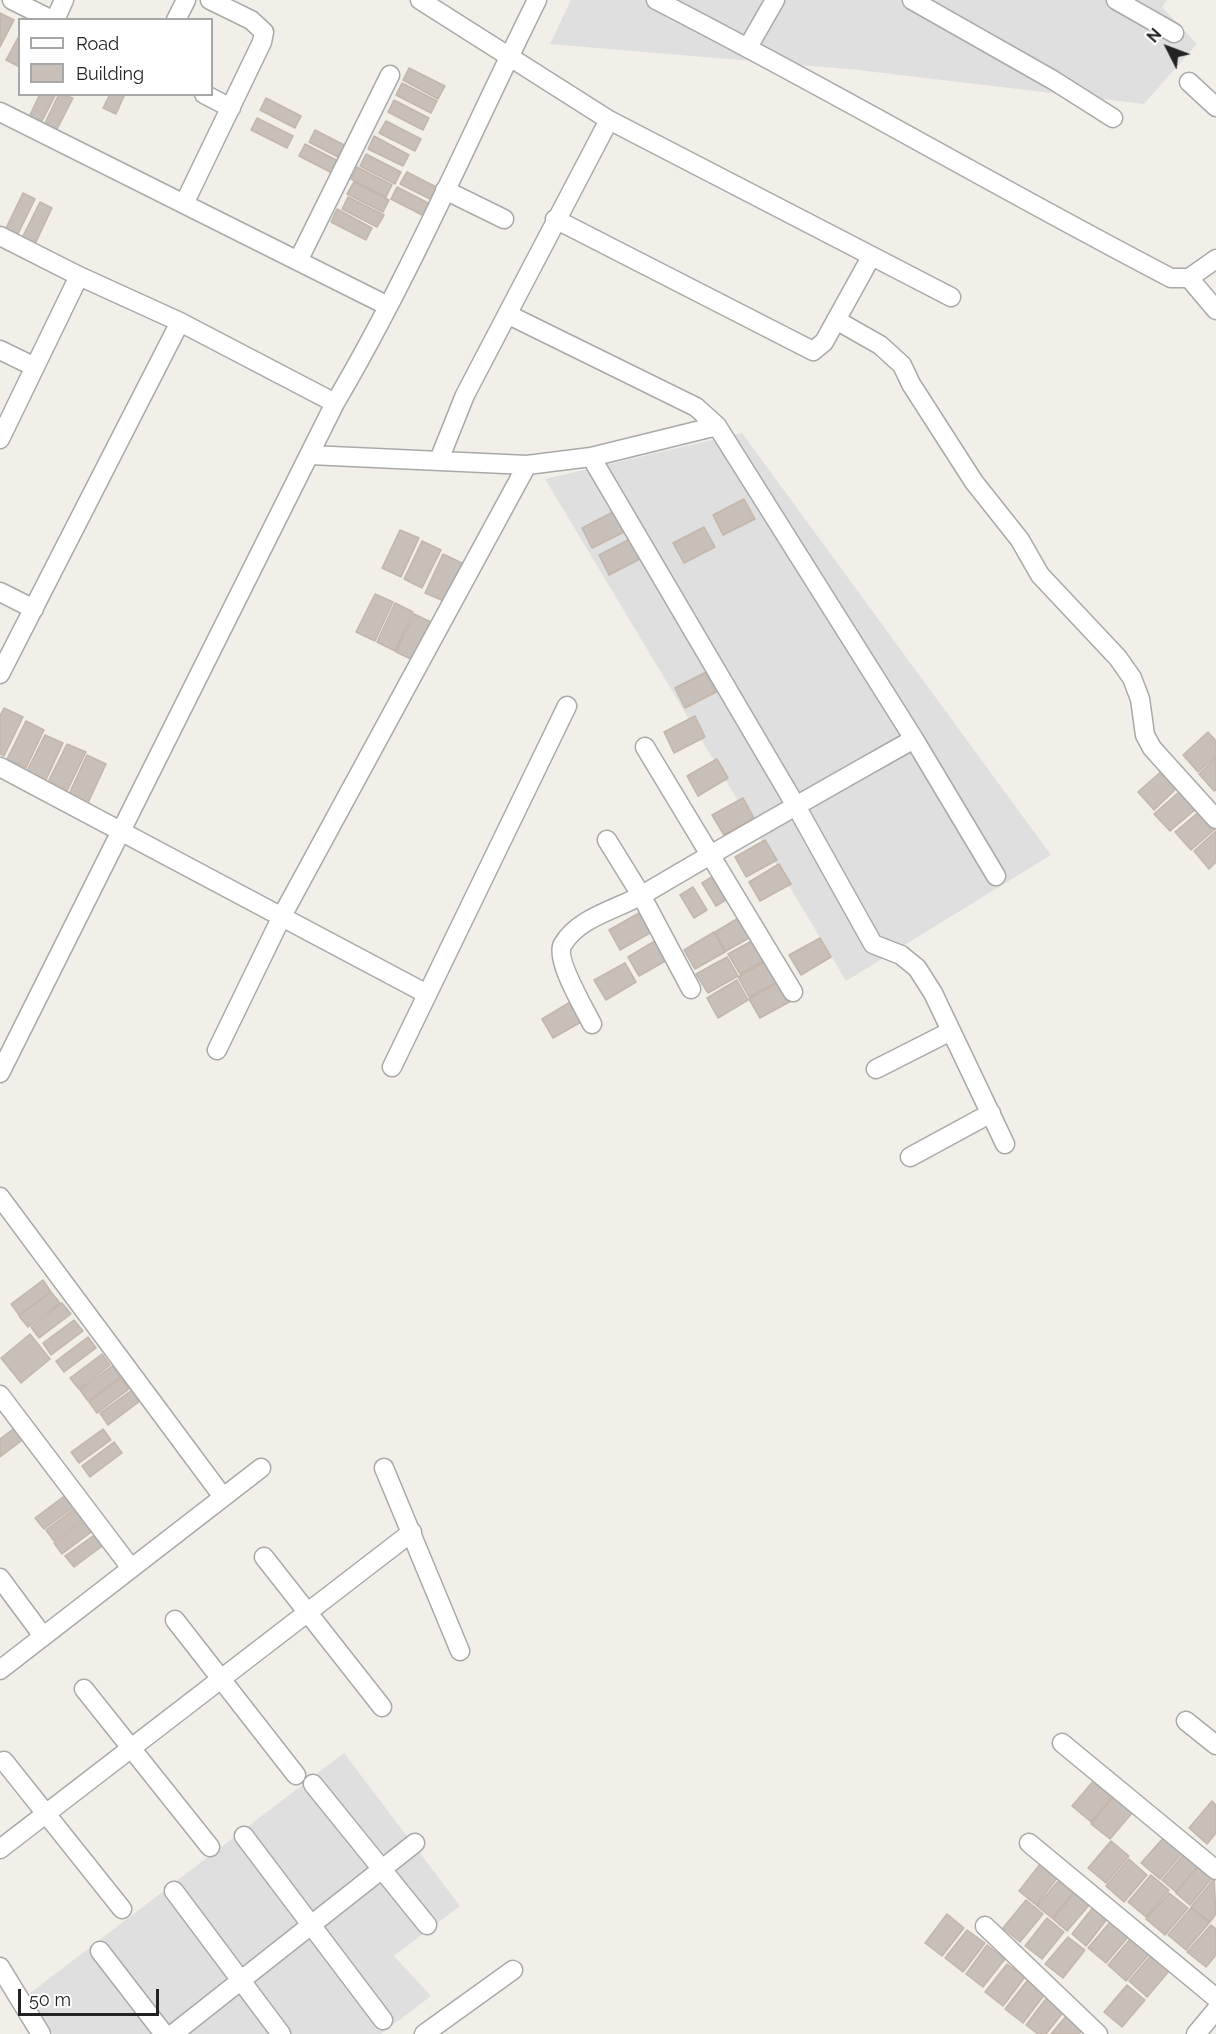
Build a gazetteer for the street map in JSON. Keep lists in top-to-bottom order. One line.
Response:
{"legend":["Road","Building"],"scale_bar":"50 m","north":"top left"}
